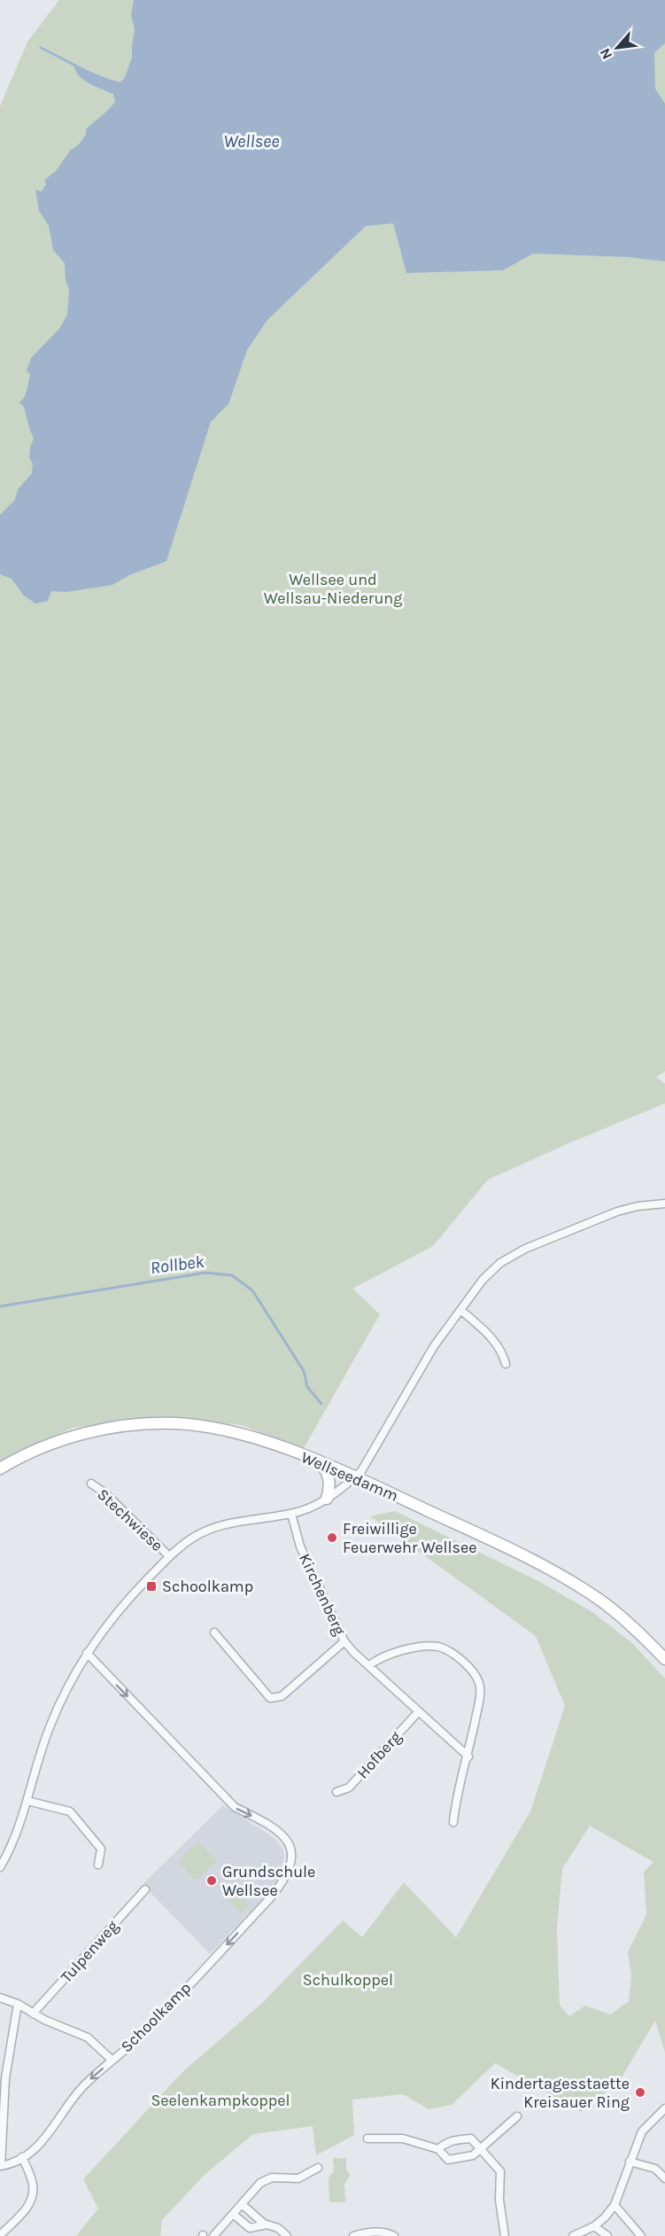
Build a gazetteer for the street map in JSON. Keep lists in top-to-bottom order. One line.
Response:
{"streets":{"main road":["Wellseedamm"],"street":["Stechwiese","Kirchenberg","Hofberg","Tulpenweg","Schoolkamp"]},"crossings":[["Kirchenberg","Hofberg"]],"water":["Wellsee","Rollbek"],"parks":["Wellsee und Wellsau-Niederung","Schulkoppel","Seelenkampkoppel"],"places":{"other":["Freiwillige Feuerwehr Wellsee","Grundschule Wellsee","Kindertagesstaette Kreisauer Ring"],"transit":["Schoolkamp"]},"north":"bottom left"}
